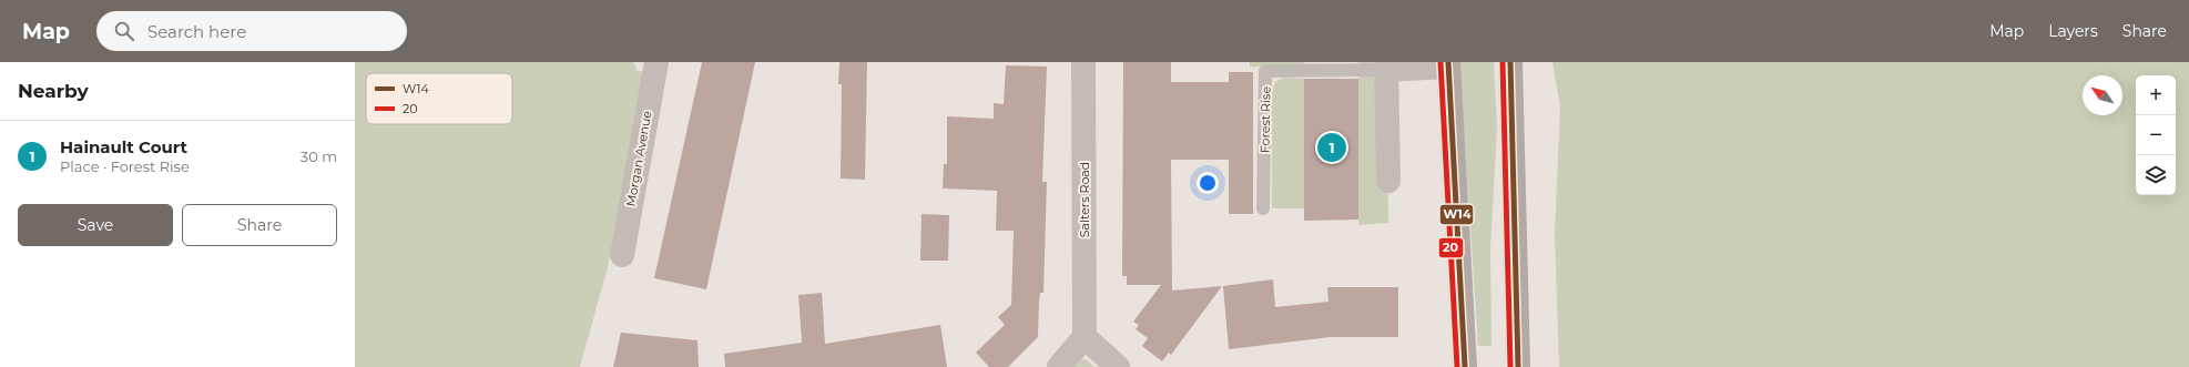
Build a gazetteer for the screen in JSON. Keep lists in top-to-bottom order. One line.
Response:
{"streets":{"street":["Forest Rise","Morgan Avenue","Salters Road"]},"lines":["transit line W14","transit line 20"],"legend":["W14","20"],"north":"top left","page":{"header":"Map","search":"Search here","nav":["Map","Layers","Share"],"heading":"Nearby","map_buttons":["+","−"],"list":[{"mark":"1","name":"Hainault Court","note":"Place · Forest Rise","value":"30 m"}],"pins":"1","buttons":["Save","Share"]}}
